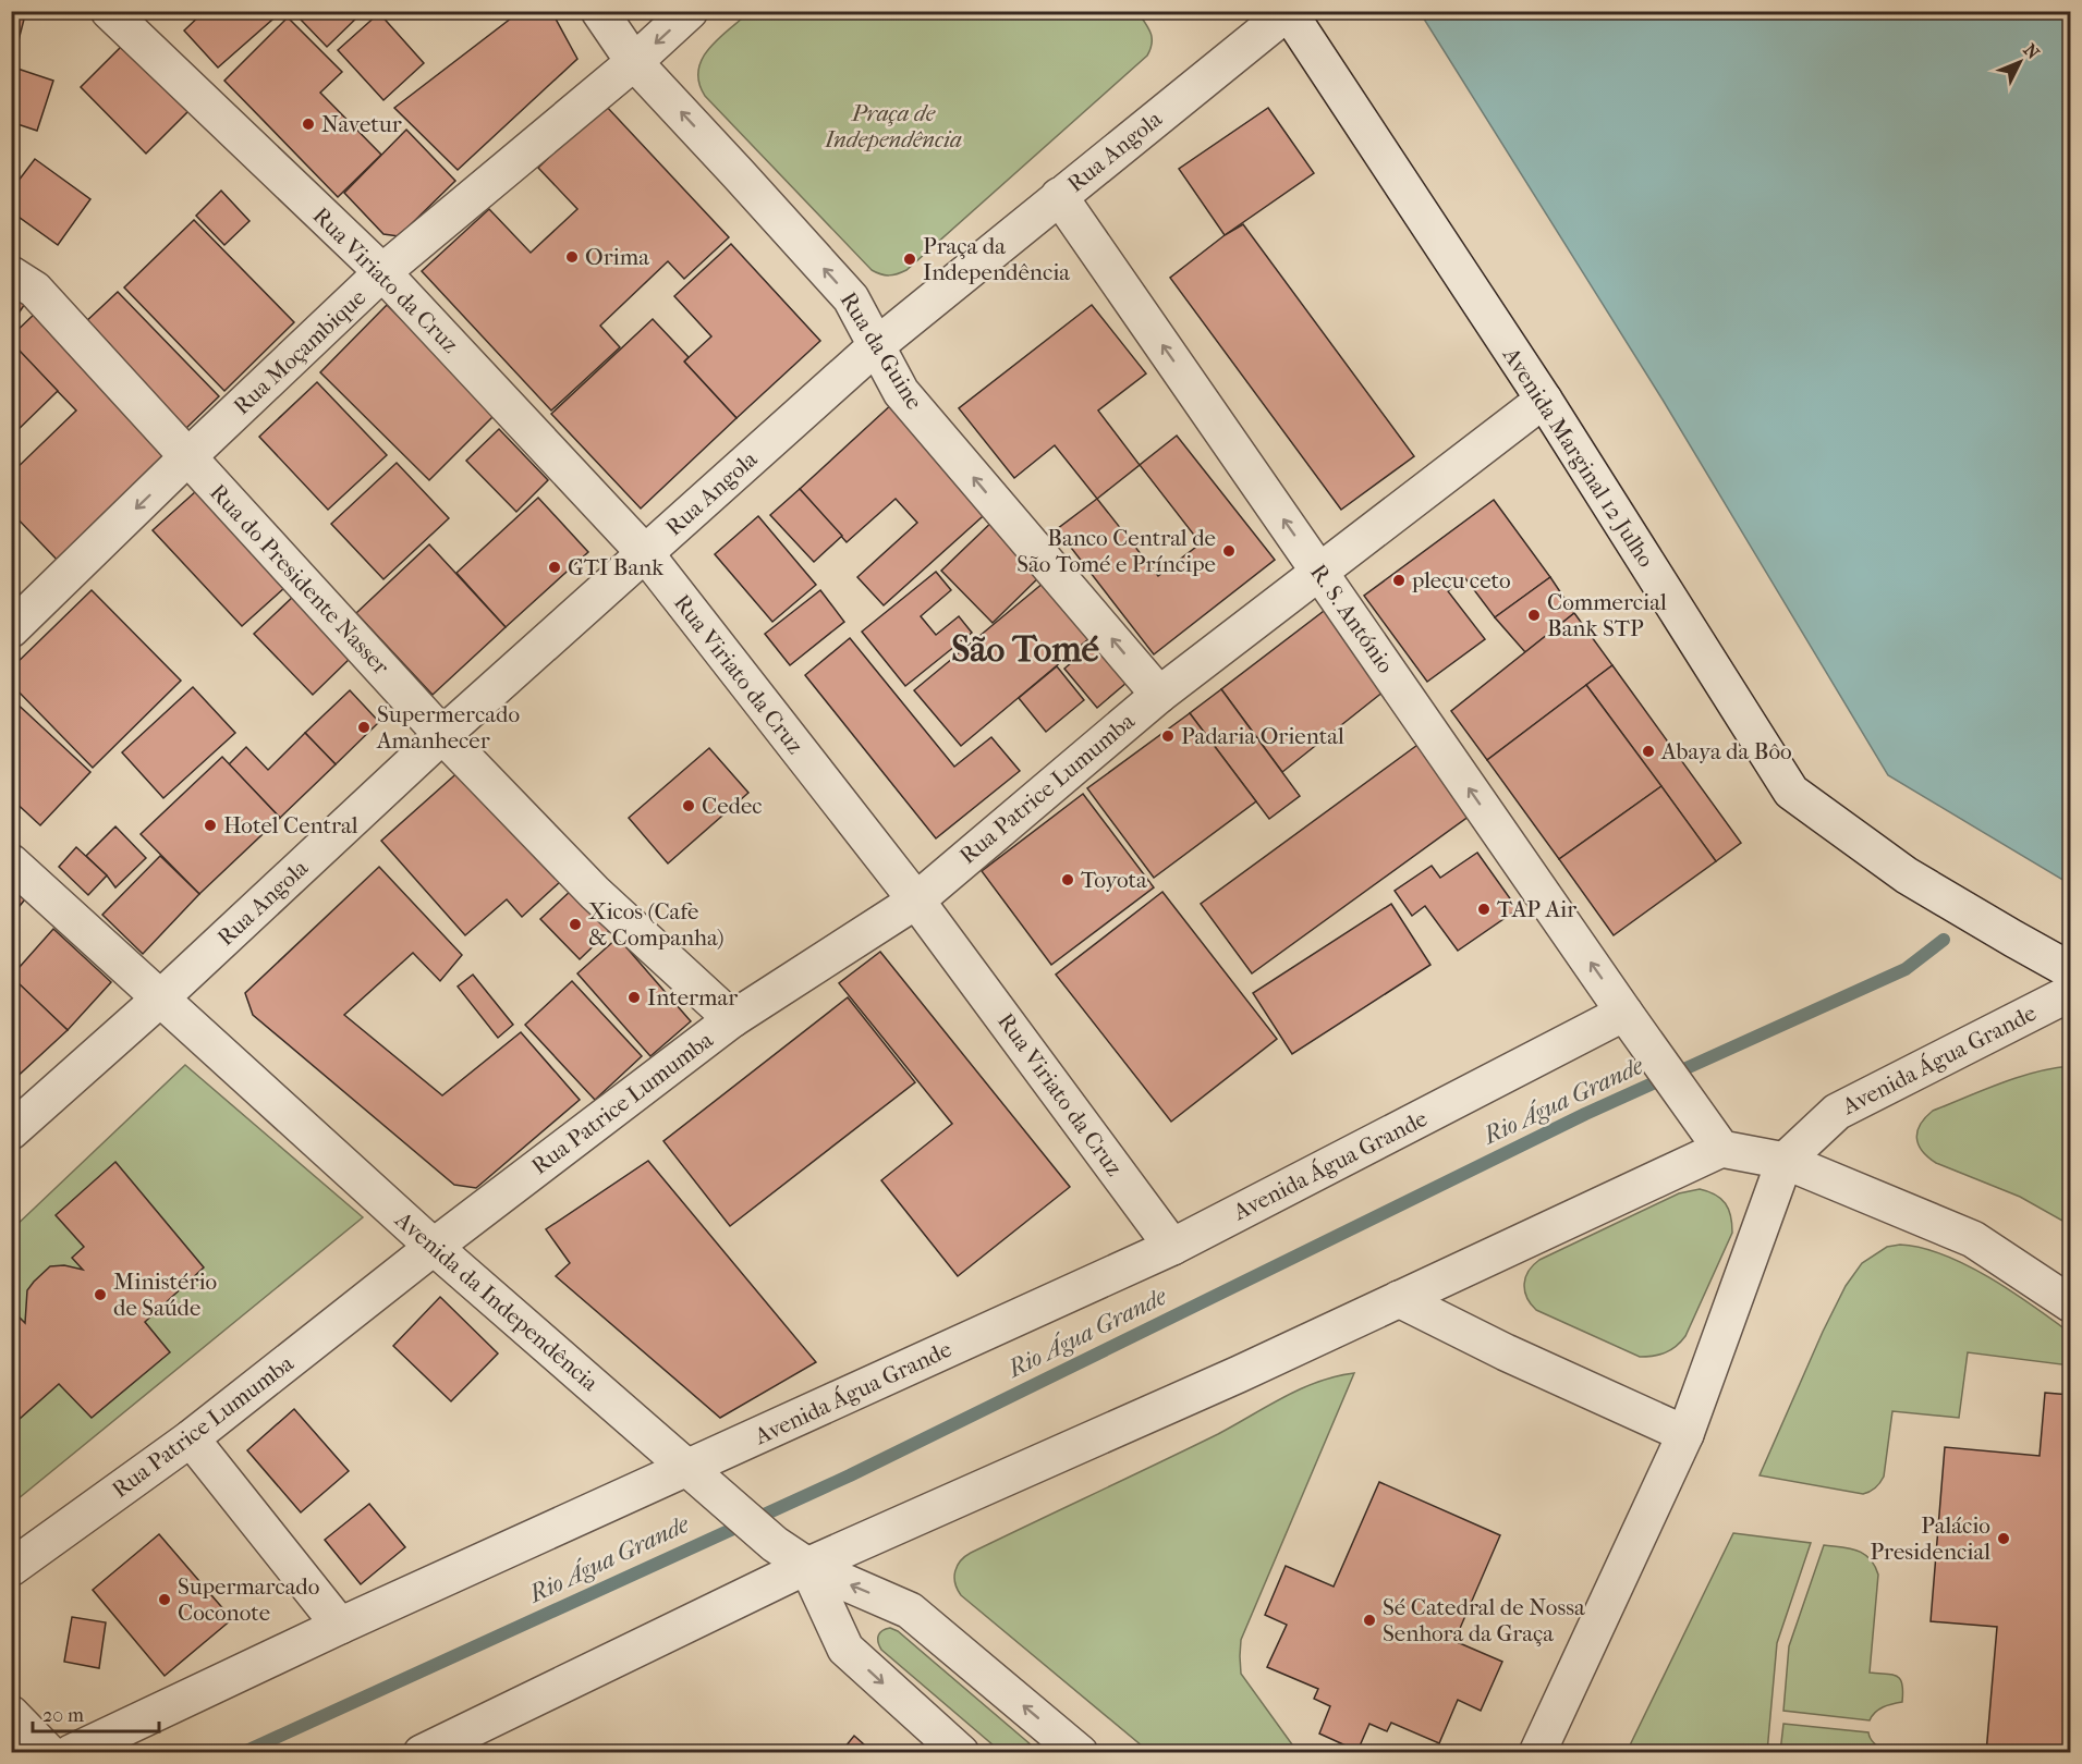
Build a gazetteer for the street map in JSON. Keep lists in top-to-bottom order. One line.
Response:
{"streets":{"street":["Rua Angola","Rua Viriato da Cruz","Rua da Guine","Rua Moçambique","Avenida Marginal 12 Julho","Rua do Presidente Nasser","R. S. António","Rua Patrice Lumumba","Avenida Água Grande","Avenida da Independência"]},"crossings":[["Rua Angola","Rua Viriato da Cruz"],["Rua Angola","Rua da Guine"],["Rua Angola","Avenida Marginal 12 Julho"],["Rua Angola","Rua do Presidente Nasser"],["Rua Angola","R. S. António"],["Rua Angola","Avenida da Independência"],["Rua Viriato da Cruz","Rua Moçambique"],["Rua Viriato da Cruz","Rua Patrice Lumumba"],["Rua Viriato da Cruz","Avenida Água Grande"],["Rua da Guine","Rua Moçambique"],["Rua da Guine","Rua Patrice Lumumba"],["Rua Moçambique","Rua do Presidente Nasser"],["Avenida Marginal 12 Julho","Rua Patrice Lumumba"],["Rua do Presidente Nasser","Rua Patrice Lumumba"],["R. S. António","Rua Patrice Lumumba"],["R. S. António","Avenida Água Grande"],["Rua Patrice Lumumba","Avenida da Independência"],["Avenida Água Grande","Avenida da Independência"]],"one_way":["Rua da Guine","Rua Moçambique","R. S. António"],"districts":["São Tomé"],"water":["Rio Água Grande"],"parks":["Praça de Independência"],"places":["Navetur","Orima","Praça da Independência","Banco Central de São Tomé e Príncipe","GTI Bank","plecu ceto","Commercial Bank STP","Supermercado Amanhecer","Padaria Oriental","Abaya da Bôo","Cedec","Hotel Central","Toyota","TAP Air","Xicos (Cafe & Companha)","Intermar","Ministério de Saúde","Palácio Presidencial","Supermarcado Coconote","Sé Catedral de Nossa Senhora da Graça"],"scale_bar":"20 m","north":"top right"}
